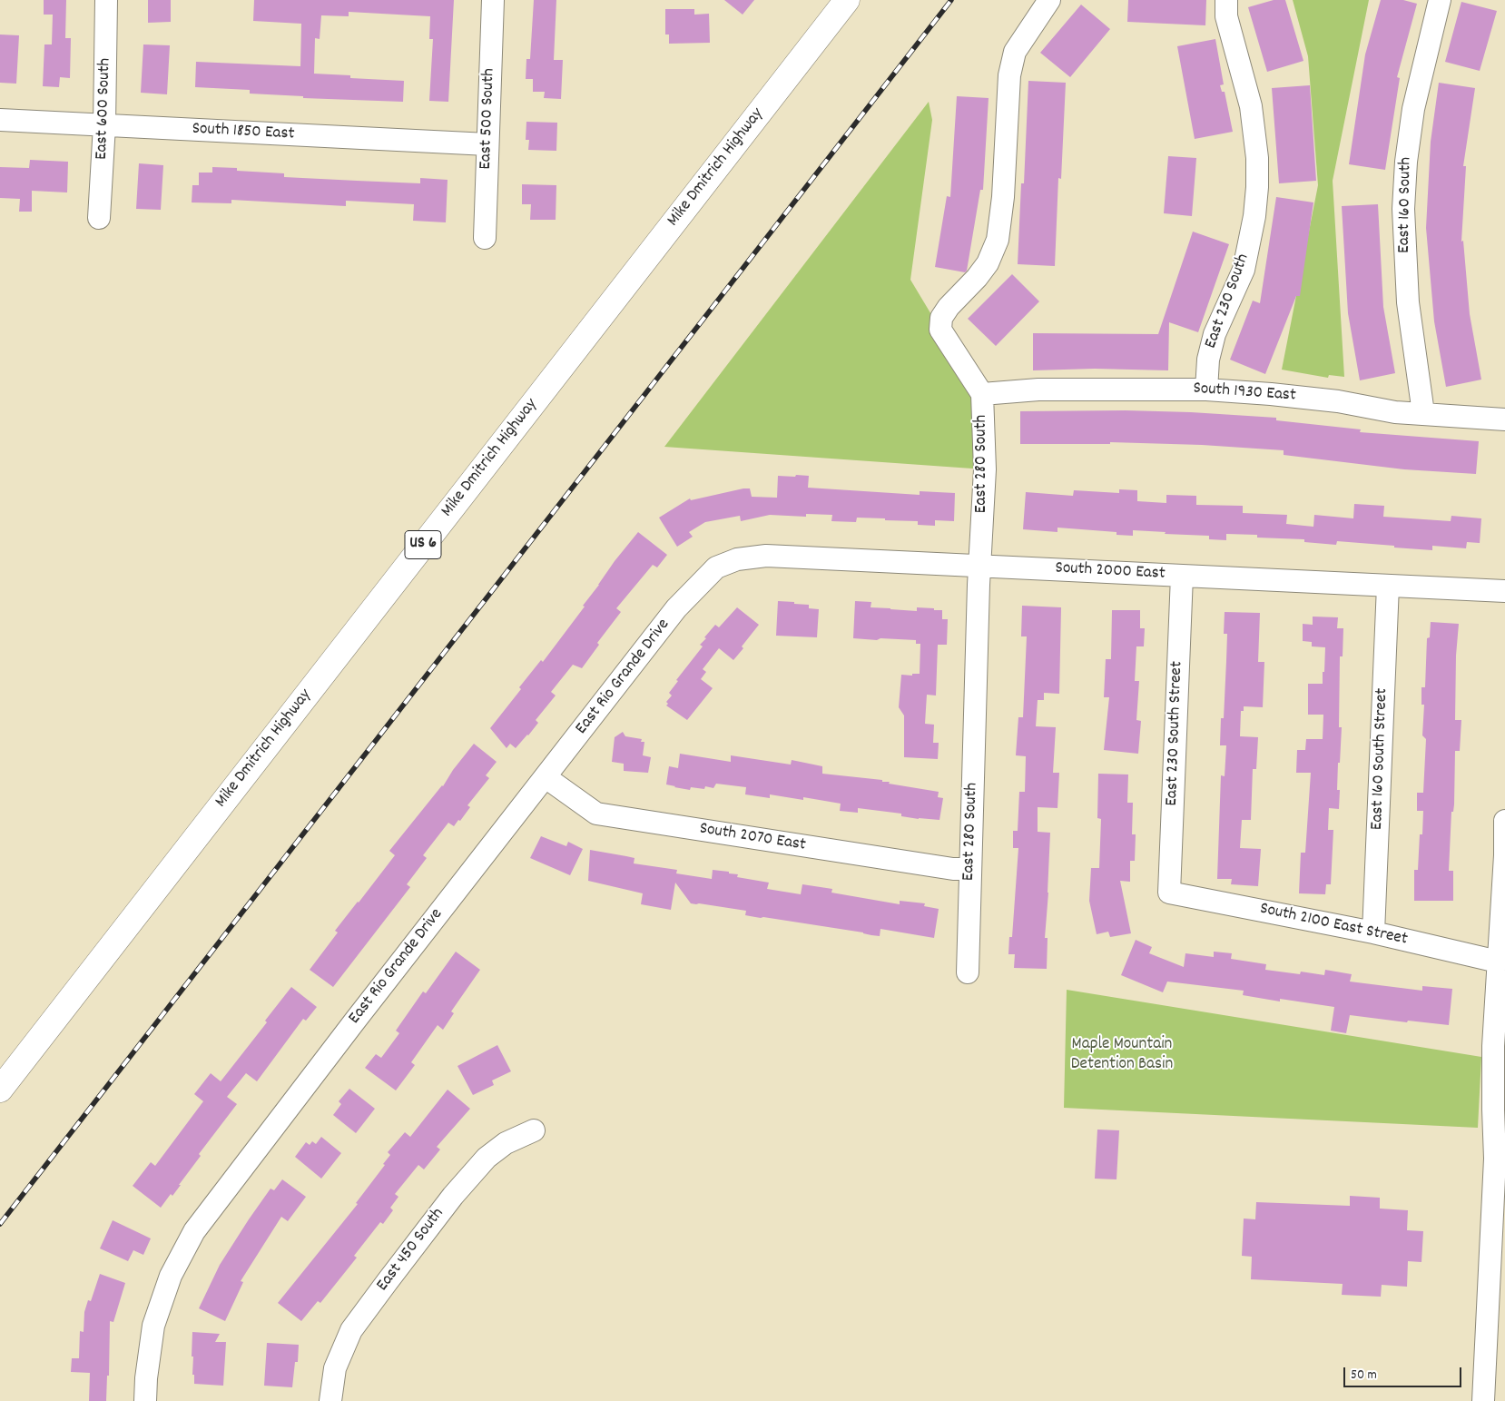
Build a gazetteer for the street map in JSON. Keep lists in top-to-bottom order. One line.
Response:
{"streets":{"highway":["Mike Dmitrich Highway","US 6"],"street":["East 600 South","East 500 South","South 1850 East","East 160 South","East 230 South","South 1930 East","East 280 South","South 2000 East","East Rio Grande Drive","East 230 South Street","East 160 South Street","South 2070 East","South 2100 East Street","East 450 South"]},"crossings":[["East 600 South","South 1850 East"],["East 500 South","South 1850 East"],["East 160 South","South 1930 East"],["East 230 South","South 1930 East"],["South 1930 East","East 280 South"],["East 280 South","South 2000 East"],["East 280 South","South 2070 East"],["South 2000 East","East Rio Grande Drive"],["South 2000 East","East 230 South Street"],["South 2000 East","East 160 South Street"],["East Rio Grande Drive","South 2070 East"],["East 230 South Street","South 2100 East Street"],["East 160 South Street","South 2100 East Street"]],"parks":["Maple Mountain Detention Basin"],"scale_bar":"50 m"}
